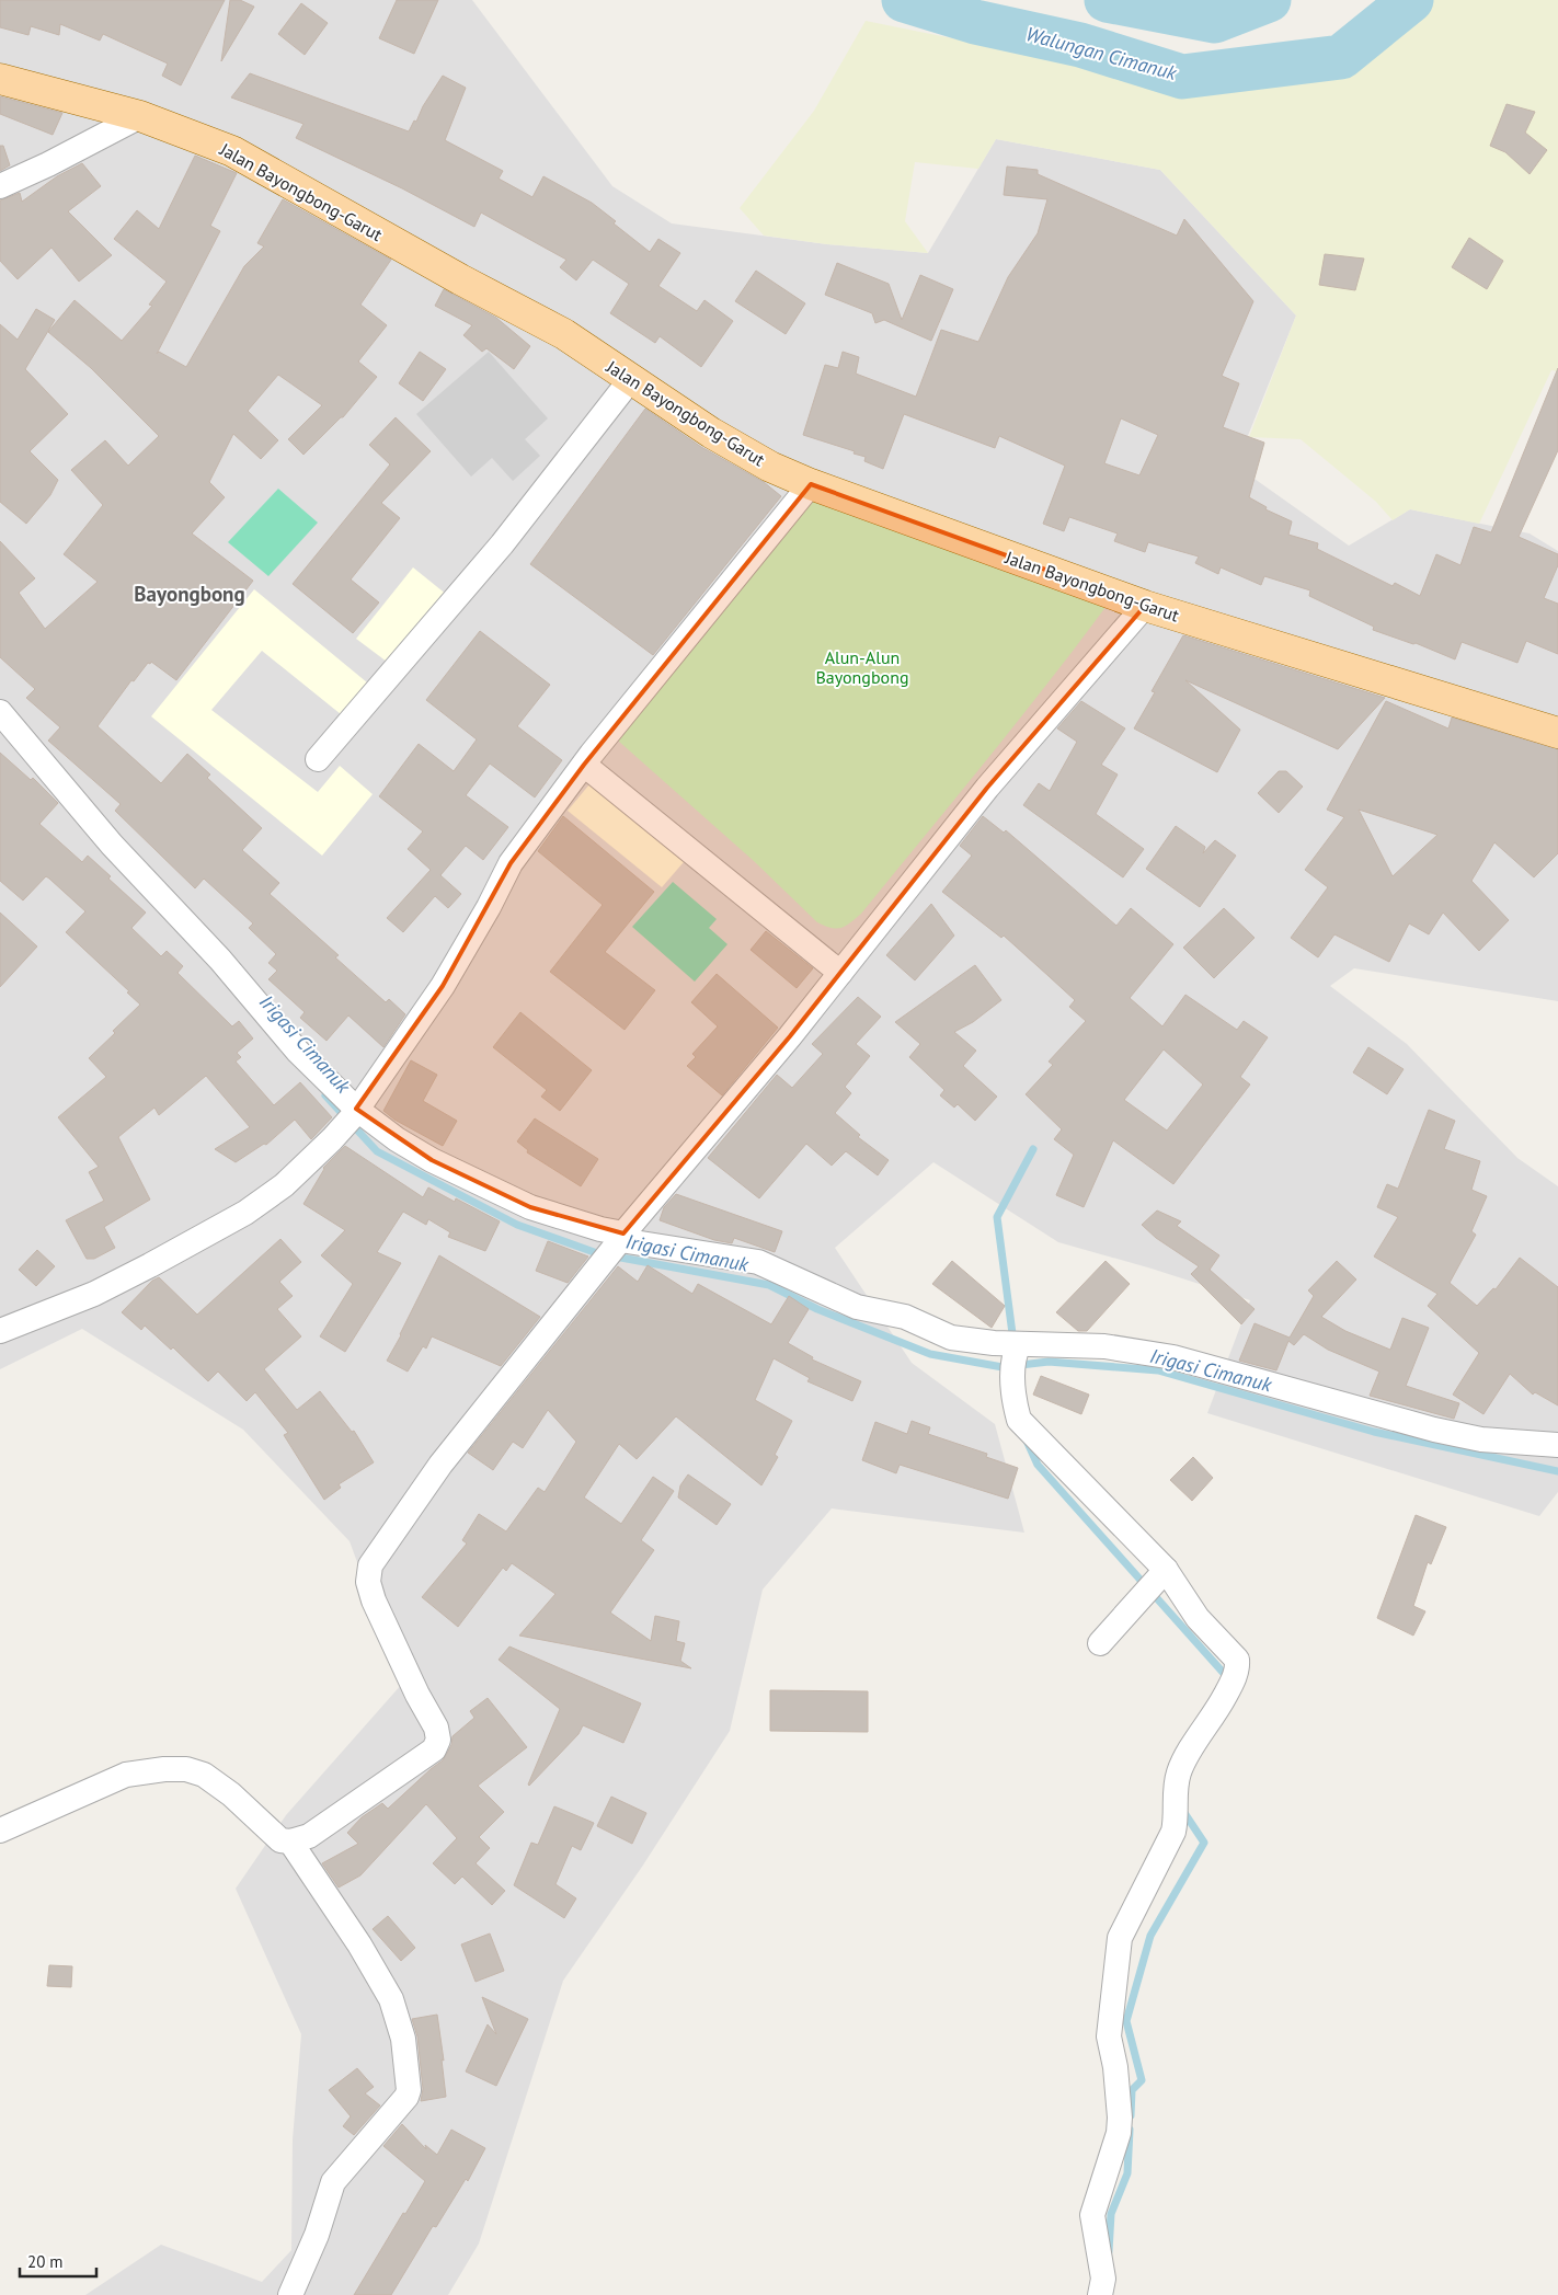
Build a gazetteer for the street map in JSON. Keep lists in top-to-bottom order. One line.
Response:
{"streets":{"main road":["Jalan Bayongbong-Garut"]},"districts":["Bayongbong"],"water":["Walungan Cimanuk","Irigasi Cimanuk"],"parks":["Alun-Alun Bayongbong"],"scale_bar":"20 m"}
